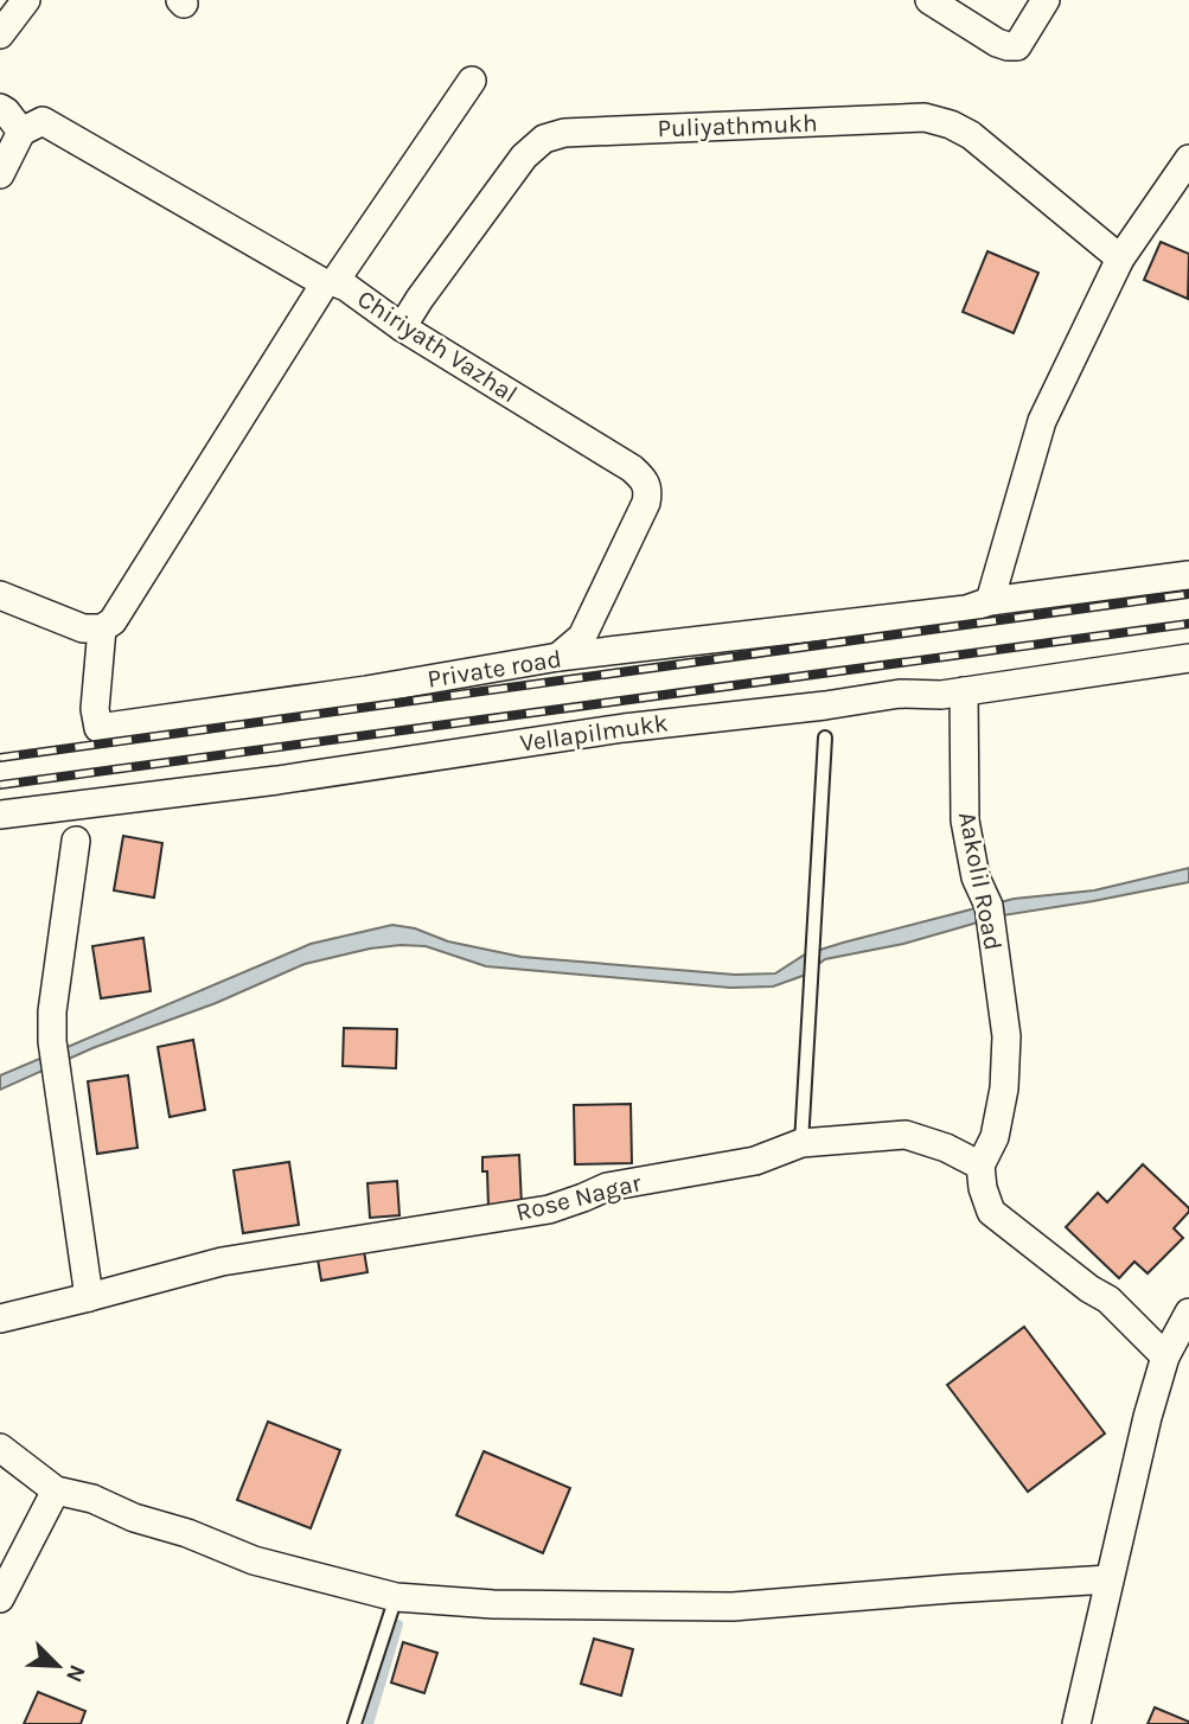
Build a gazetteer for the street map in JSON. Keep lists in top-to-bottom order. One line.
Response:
{"streets":{"street":["Puliyathmukh","Chiriyath Vazhal","Private road","Vellapilmukk","Aakolil Road","Rose Nagar"]},"crossings":[["Puliyathmukh","Chiriyath Vazhal"],["Chiriyath Vazhal","Private road"],["Vellapilmukk","Aakolil Road"],["Aakolil Road","Rose Nagar"]],"north":"bottom right"}
